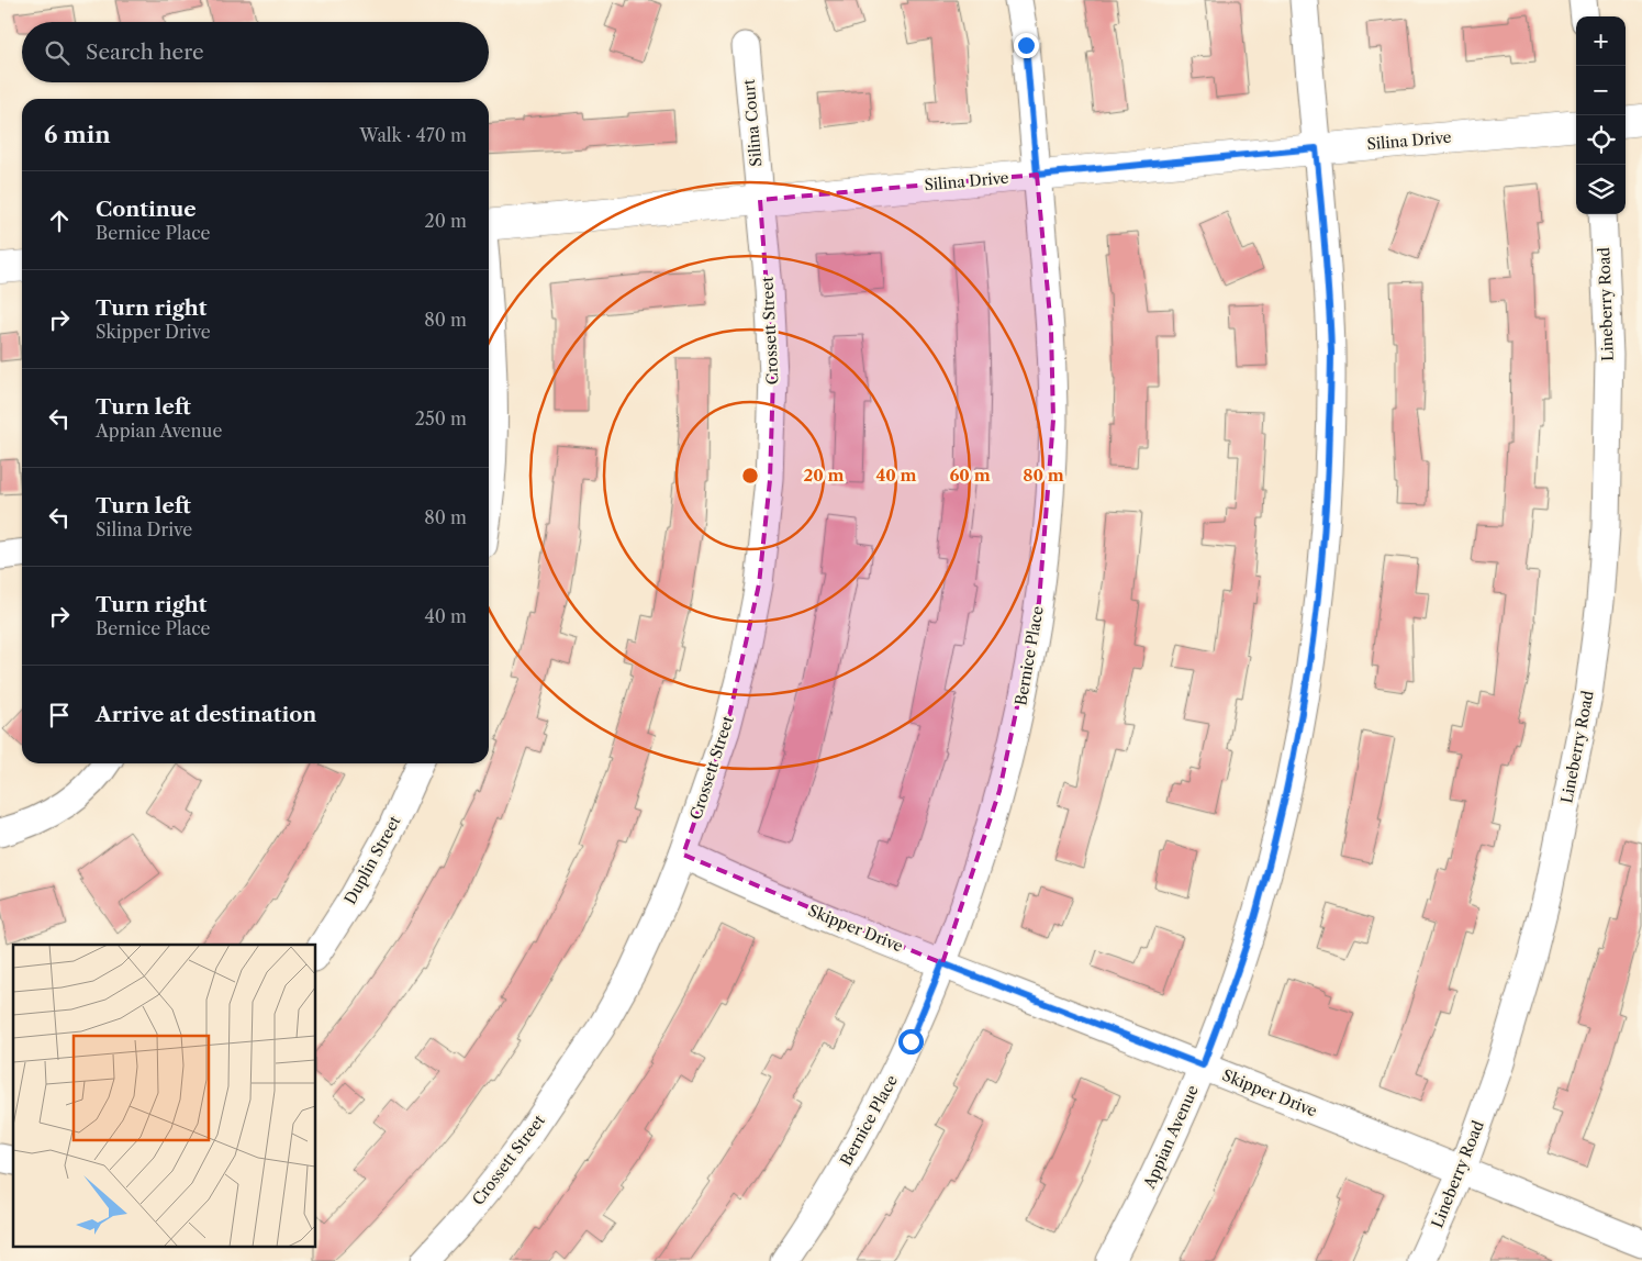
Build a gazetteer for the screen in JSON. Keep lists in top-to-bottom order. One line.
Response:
{"streets":{"street":["Silina Court","Silina Drive","Lineberry Road","Crossett Street","Bernice Place","Duplin Street","Skipper Drive","Appian Avenue"]},"crossings":[["Silina Court","Silina Drive"],["Silina Court","Crossett Street"],["Silina Drive","Crossett Street"],["Silina Drive","Bernice Place"],["Silina Drive","Appian Avenue"],["Lineberry Road","Skipper Drive"],["Crossett Street","Skipper Drive"],["Bernice Place","Skipper Drive"],["Skipper Drive","Appian Avenue"]],"page":{"map_buttons":["+","−"],"search":"Search here","heading":["6 min","Walk · 470 m"],"list":[["Continue","Bernice Place","20 m"],["Turn right","Skipper Drive","80 m"],["Turn left","Appian Avenue","250 m"],["Turn left","Silina Drive","80 m"],["Turn right","Bernice Place","40 m"],"Arrive at destination"]},"rings":["20 m","40 m","60 m","80 m"]}
